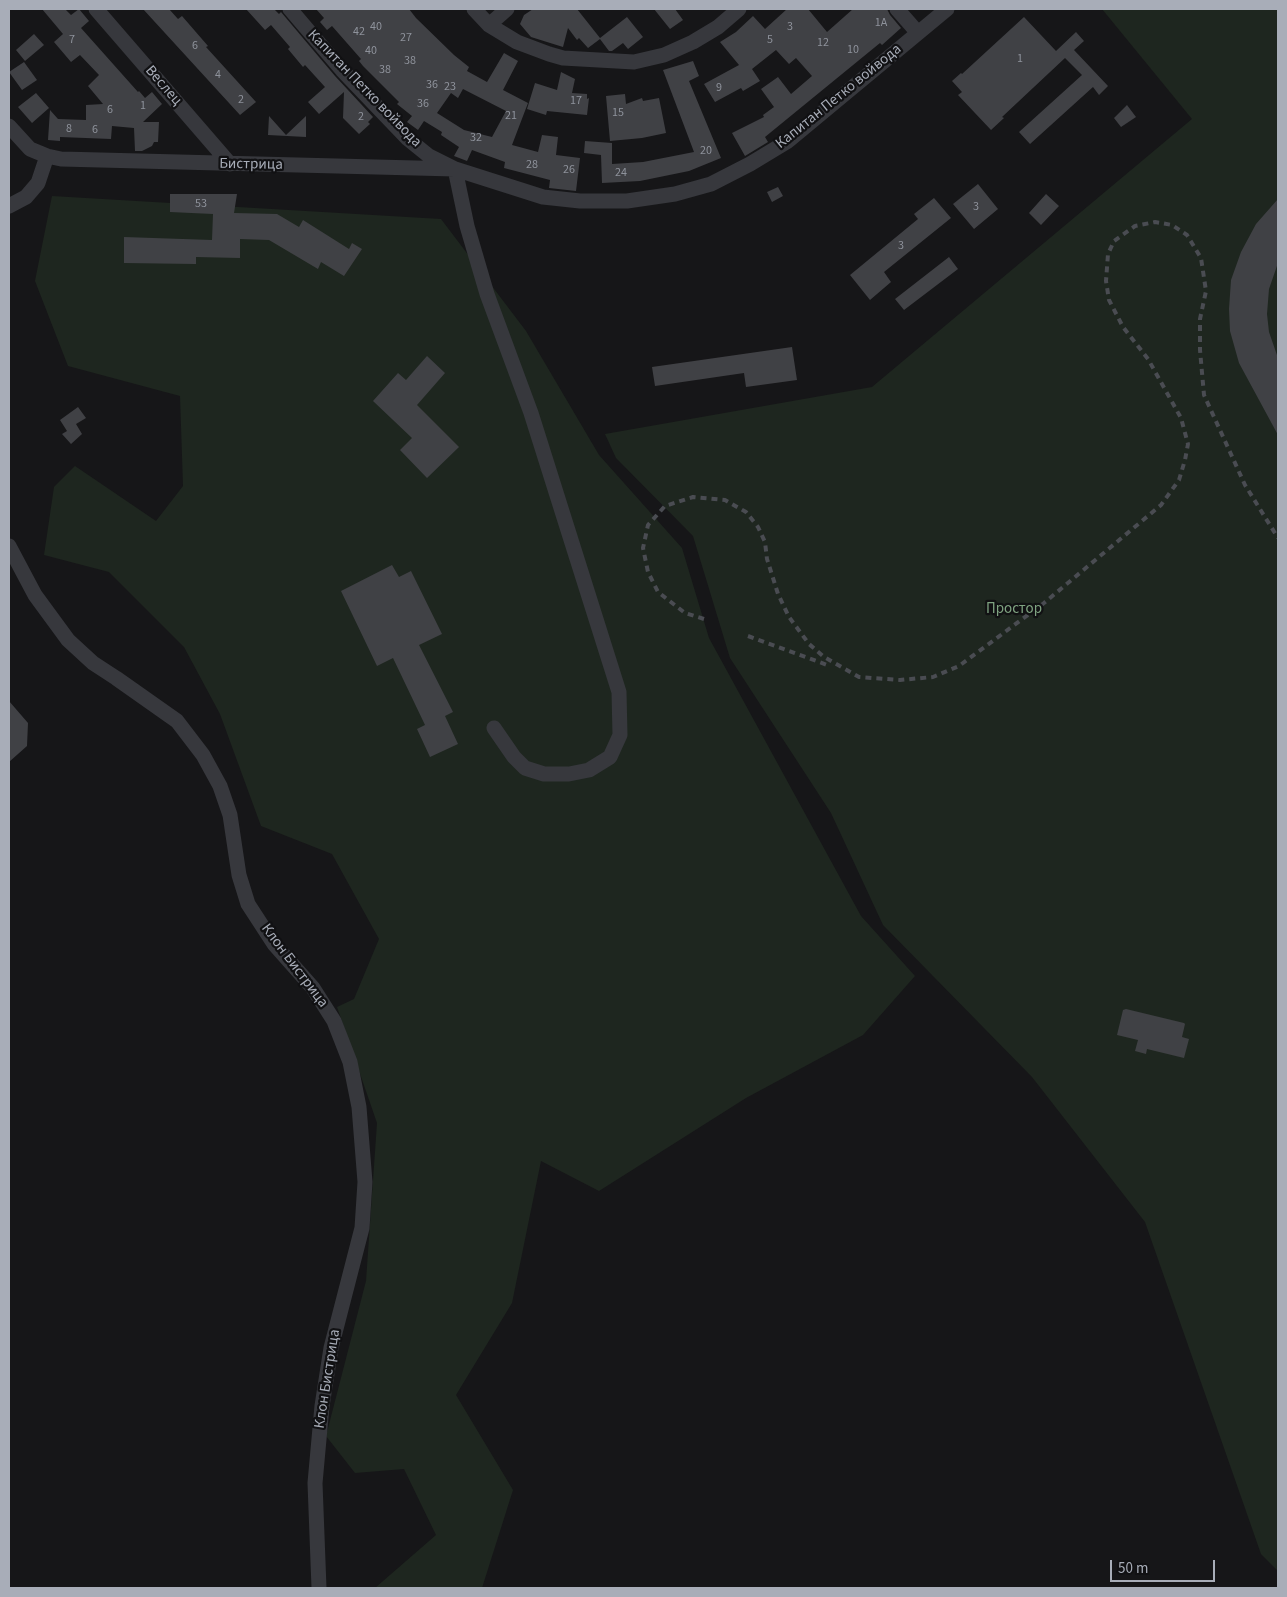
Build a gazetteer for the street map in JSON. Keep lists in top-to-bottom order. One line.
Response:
{"streets":{"street":["Веслец","Капитан Петко войвода","Бистрица","Клон Бистрица"]},"crossings":[["Веслец","Бистрица"],["Капитан Петко войвода","Бистрица"]],"parks":["Простор"],"house_numbers":["1А","40","3","42","27","7","5","12","6","10","40","1","38","38","4","36","23","9","2","17","36","1","6","15","21","2","8","6","32","20","28","26","24","53","3","3"],"scale_bar":"50 m"}
